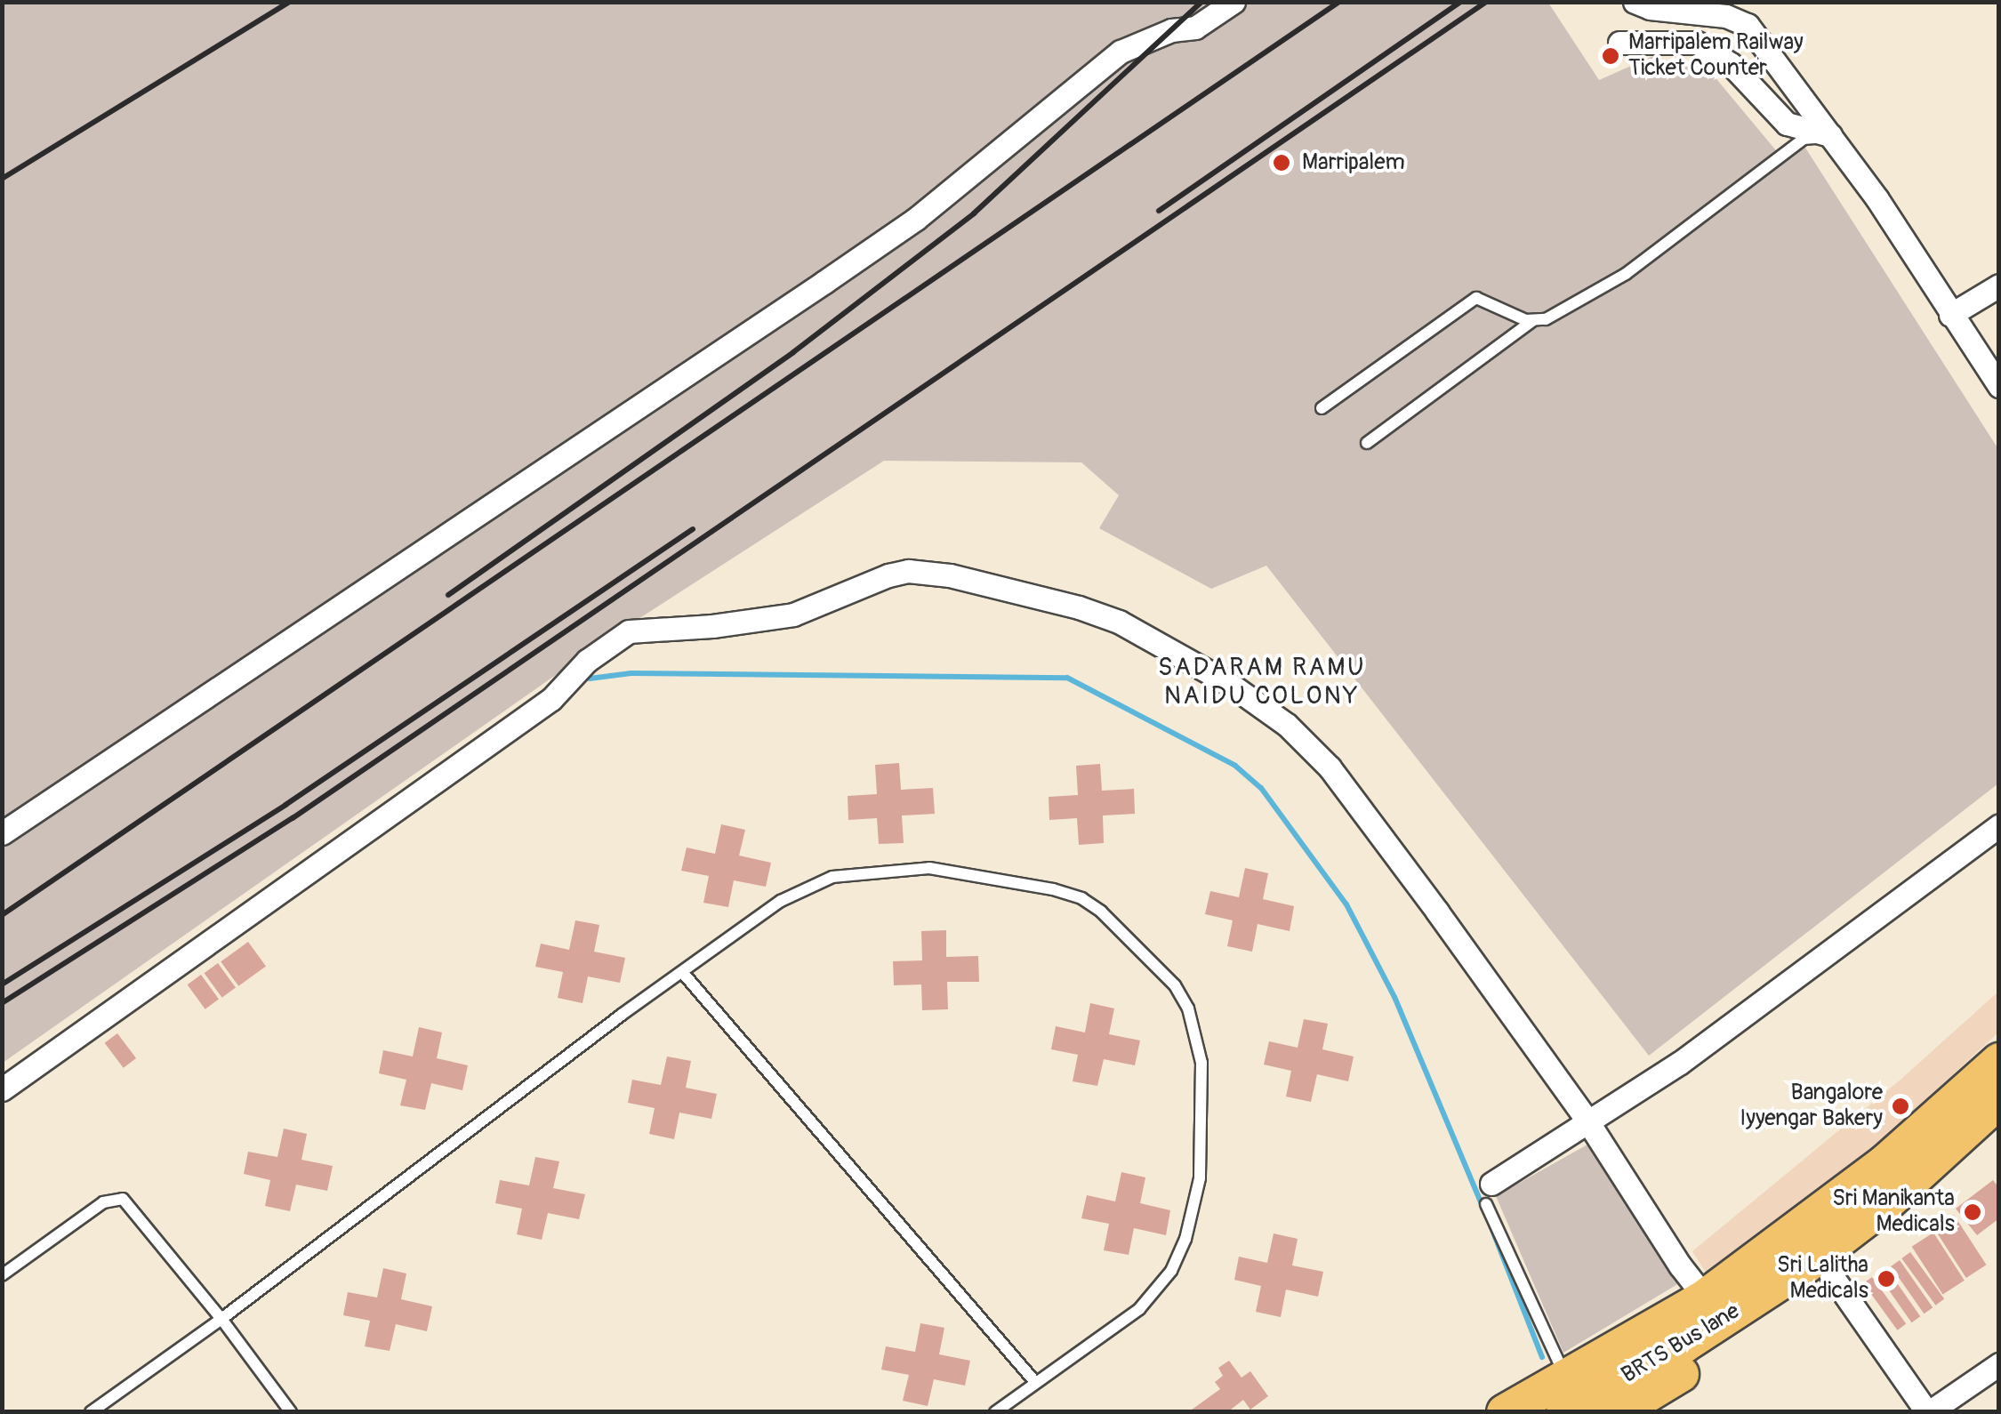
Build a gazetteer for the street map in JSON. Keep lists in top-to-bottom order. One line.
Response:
{"streets":{"main road":["BRTS Bus lane"]},"districts":["SADARAM RAMU NAIDU COLONY"],"places":["Marripalem Railway Ticket Counter","Marripalem","Bangalore Iyyengar Bakery","Sri Manikanta Medicals","Sri Lalitha Medicals"]}
